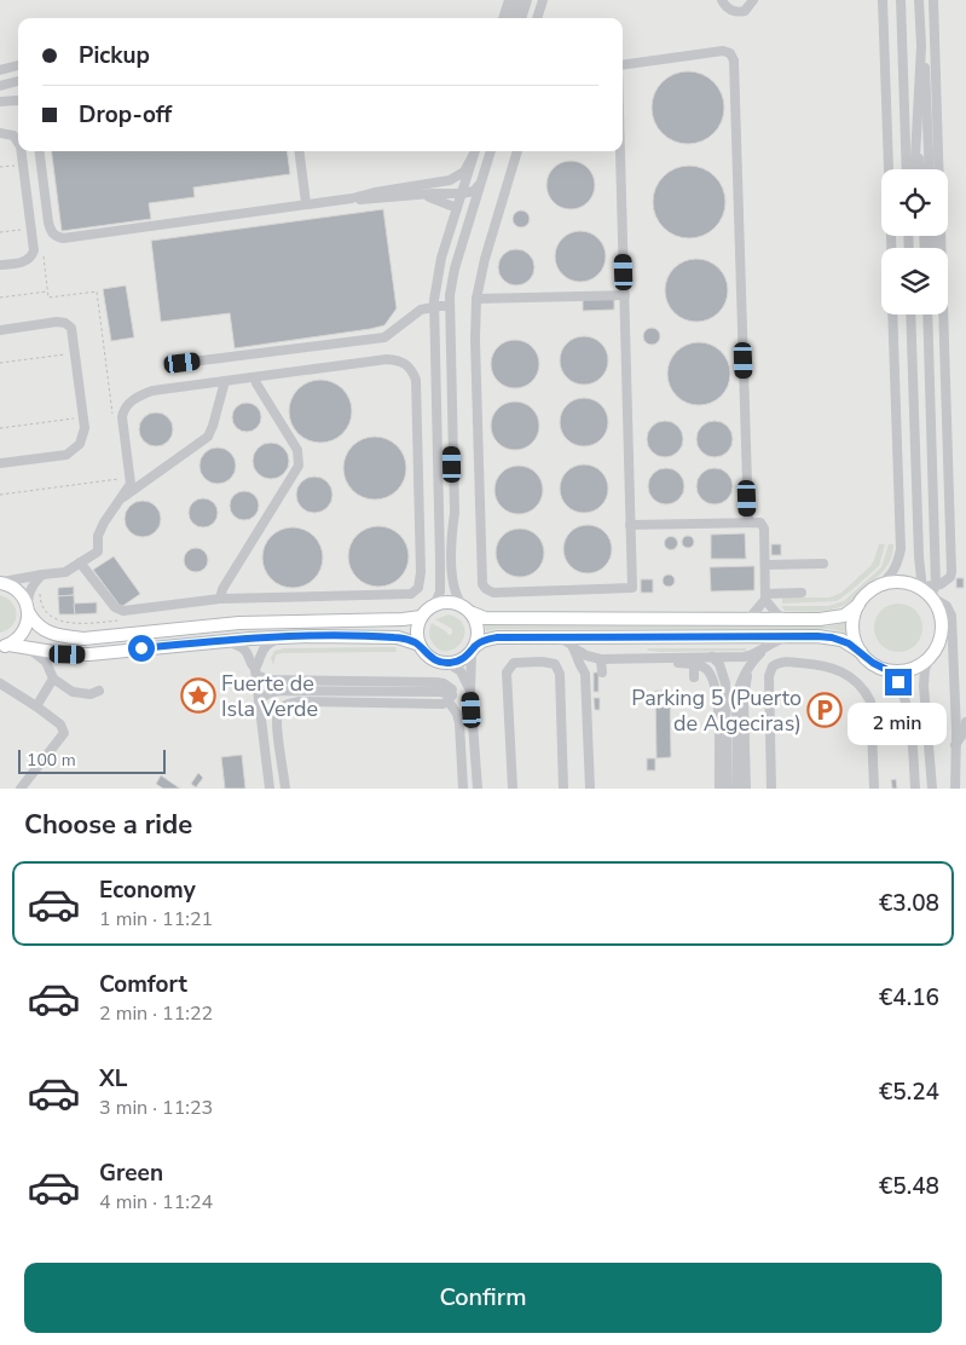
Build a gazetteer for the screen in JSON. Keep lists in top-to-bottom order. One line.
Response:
{"places":{"place":["Fuerte de Isla Verde"],"parking":["Parking 5 (Puerto de Algeciras)"]},"scale_bar":"100 m","page":{"banner":["Pickup","Drop-off"],"bubble":"2 min","scale":"100 m","heading":"Choose a ride","list":[{"name":"Economy","note":"1 min · 11:21","value":"€3.08"},{"name":"Comfort","note":"2 min · 11:22","value":"€4.16"},{"name":"XL","note":"3 min · 11:23","value":"€5.24"},{"name":"Green","note":"4 min · 11:24","value":"€5.48"}],"buttons":"Confirm"}}
